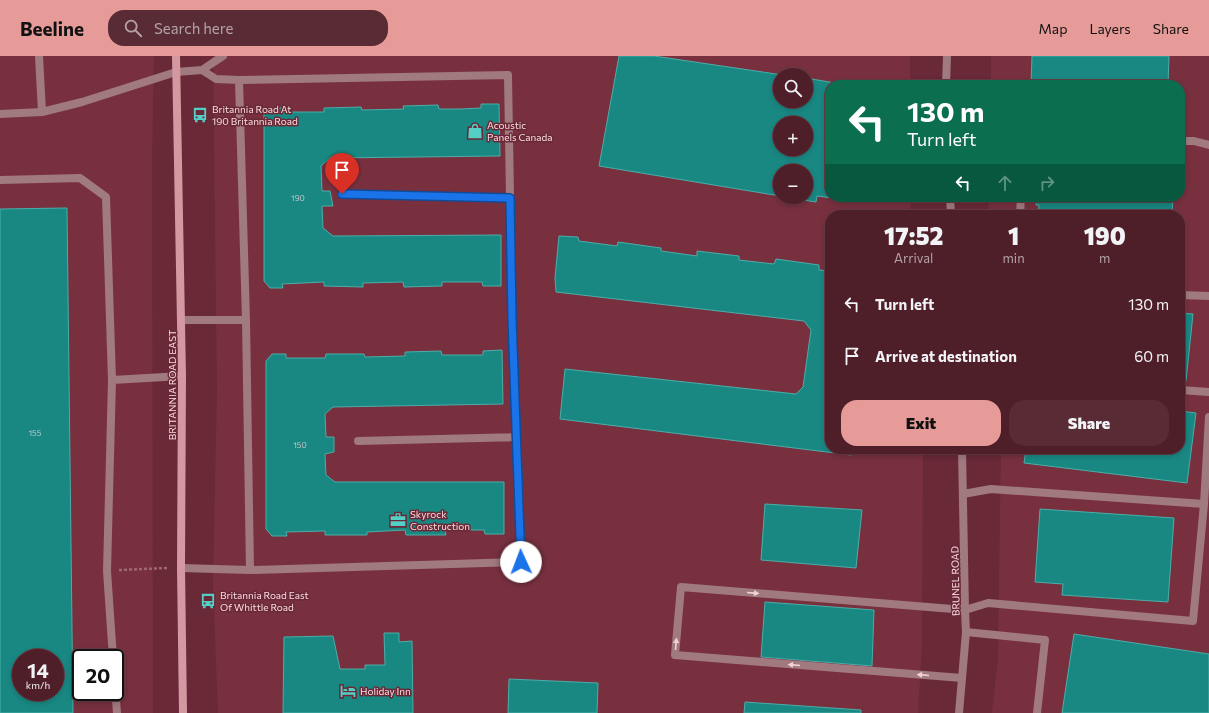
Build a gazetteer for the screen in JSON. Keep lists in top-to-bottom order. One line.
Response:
{"streets":{"main road":["BRITANNIA ROAD EAST"],"street":["BRUNEL ROAD"]},"places":{"bus stop":["Britannia Road At 190 Britannia Road","Britannia Road East Of Whittle Road"],"shop":["Acoustic Panels Canada"],"office":["Skyrock Construction"],"hotel":["Holiday Inn"]},"house_numbers":["190","155","150"],"page":{"header":"Beeline","search":"Search here","nav":["Map","Layers","Share"],"map_buttons":["+","−"],"turn":["130 m","Turn left"],"eta":["17:52","Arrival","1","min","190","m"],"list":[{"name":"Turn left","value":"130 m"},{"name":"Arrive at destination","value":"60 m"}],"buttons":["Exit","Share"],"speed":"14 km/h","limit":"20"}}
